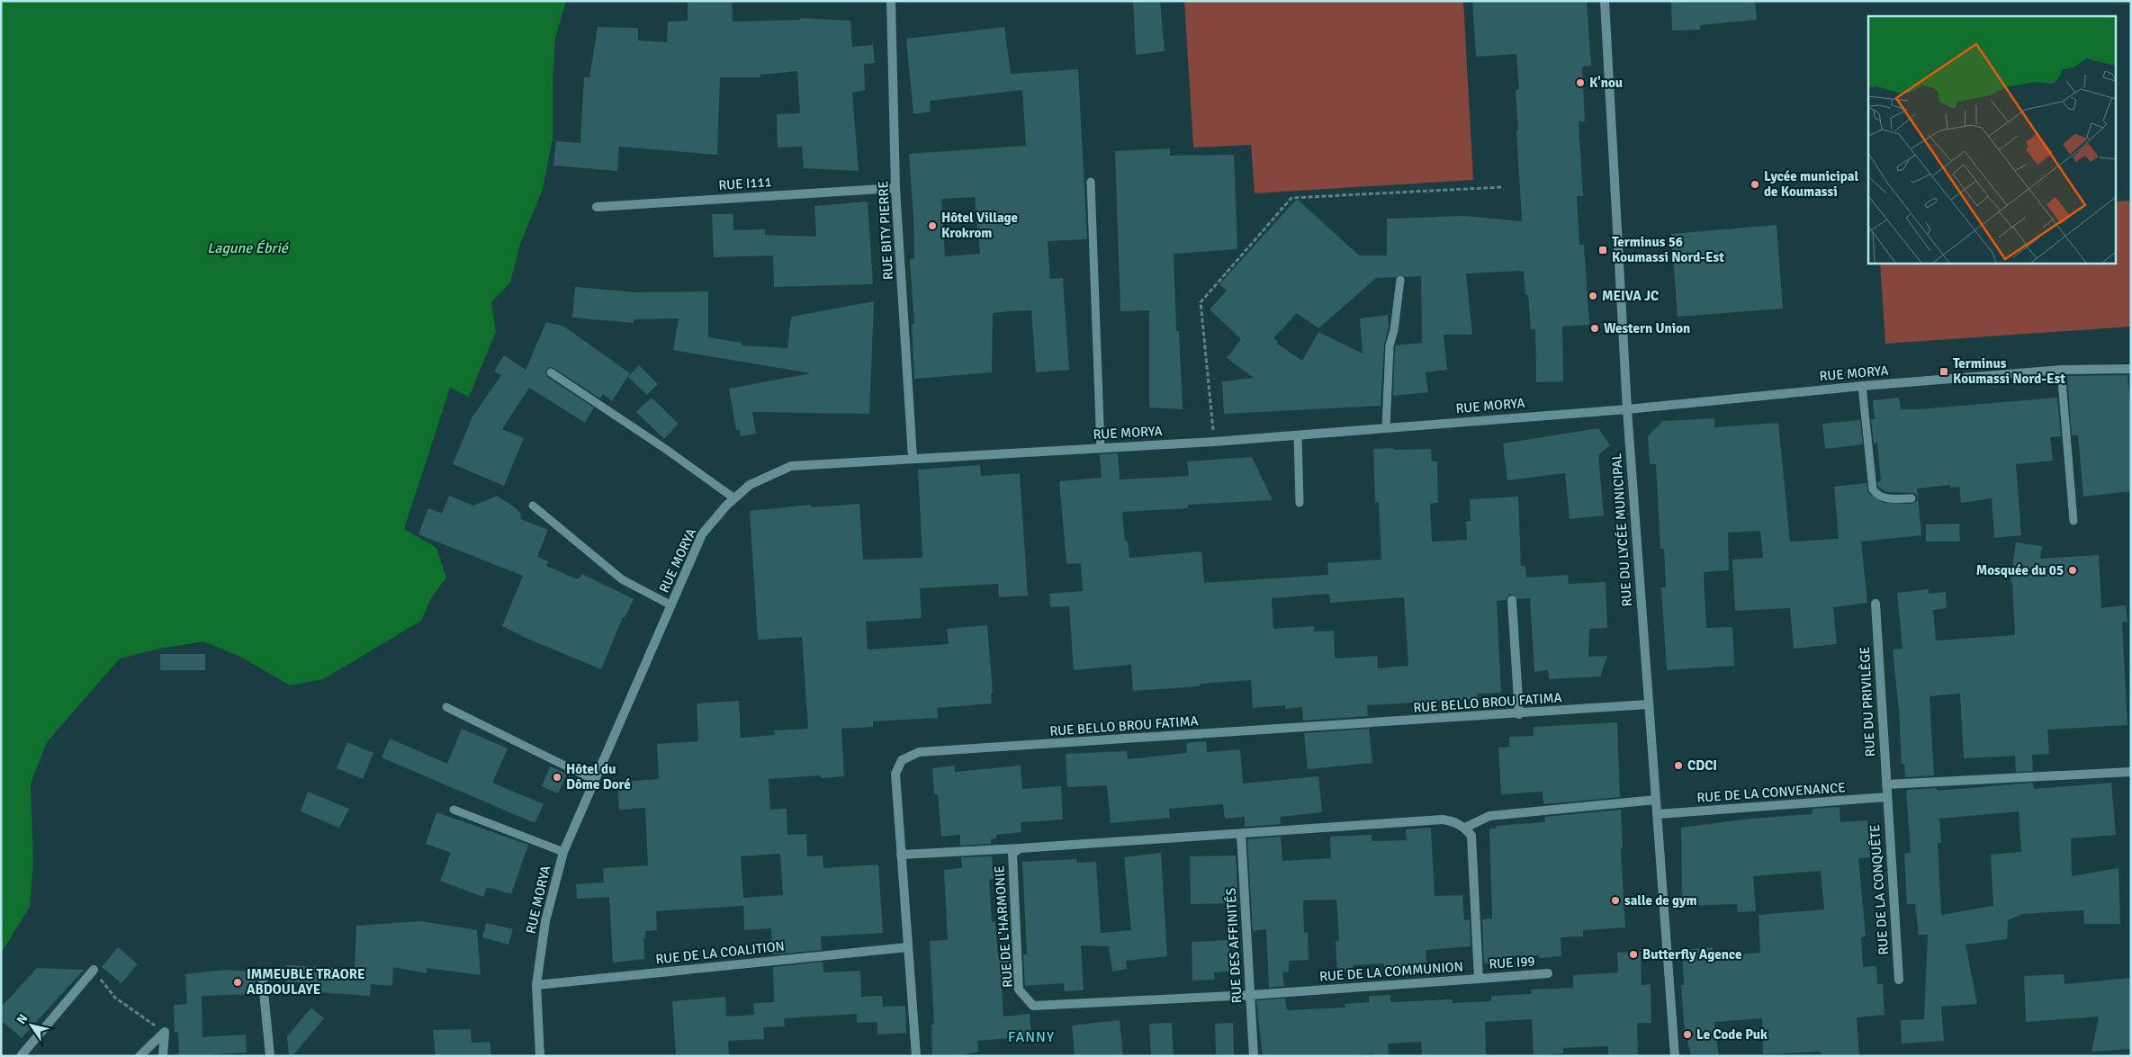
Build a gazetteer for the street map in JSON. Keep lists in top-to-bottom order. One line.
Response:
{"streets":{"street":["RUE I111","RUE BITY PIERRE","RUE MORYA","RUE DU LYCÉE MUNICIPAL","RUE DU PRIVILÈGE","RUE BELLO BROU FATIMA","RUE DE LA CONVENANCE","RUE DE LA CONQUÊTE","RUE DE L'HARMONIE","RUE DES AFFINITÉS","RUE DE LA COALITION","RUE I99","RUE DE LA COMMUNION"]},"crossings":[["RUE I111","RUE BITY PIERRE"],["RUE BITY PIERRE","RUE MORYA"],["RUE MORYA","RUE DU LYCÉE MUNICIPAL"],["RUE MORYA","RUE DE LA COALITION"],["RUE DU LYCÉE MUNICIPAL","RUE BELLO BROU FATIMA"],["RUE DU LYCÉE MUNICIPAL","RUE DE LA CONVENANCE"],["RUE DU PRIVILÈGE","RUE DE LA CONVENANCE"],["RUE DU PRIVILÈGE","RUE DE LA CONQUÊTE"],["RUE BELLO BROU FATIMA","RUE DE LA COALITION"],["RUE DE LA CONVENANCE","RUE DE LA CONQUÊTE"],["RUE DE L'HARMONIE","RUE DES AFFINITÉS"],["RUE DE L'HARMONIE","RUE DE LA COMMUNION"],["RUE DES AFFINITÉS","RUE DE LA COMMUNION"],["RUE I99","RUE DE LA COMMUNION"]],"districts":["FANNY"],"water":["Lagune Ébrié"],"places":{"other":["K'nou","Lycée municipal de Koumassi","Hôtel Village Krokrom","MEIVA JC","Western Union","Mosquée du 05","CDCI","Hôtel du Dôme Doré","salle de gym","Butterfly Agence","IMMEUBLE TRAORE ABDOULAYE","Le Code Puk"],"transit":["Terminus 56 Koumassi Nord-Est","Terminus Koumassi Nord-Est"]},"north":"top left"}
